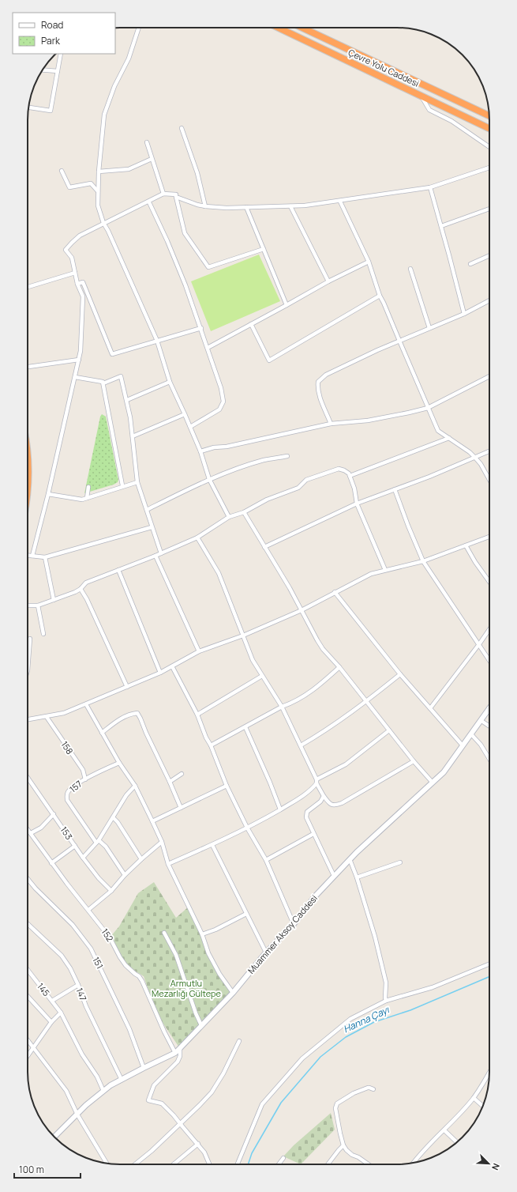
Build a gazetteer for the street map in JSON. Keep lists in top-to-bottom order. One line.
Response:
{"streets":{"highway":["Çevre Yolu Caddesi"],"street":["158","157","153","Muammer Aksoy Caddesi","152","151","145","147"]},"crossings":[["158","157"],["Muammer Aksoy Caddesi","152"],["Muammer Aksoy Caddesi","151"],["Muammer Aksoy Caddesi","145"],["Muammer Aksoy Caddesi","147"]],"water":["Hanna Çayı"],"parks":["Armutlu Mezarlığı Gültepe"],"legend":["Road","Park"],"scale_bar":"100 m","north":"bottom right"}
